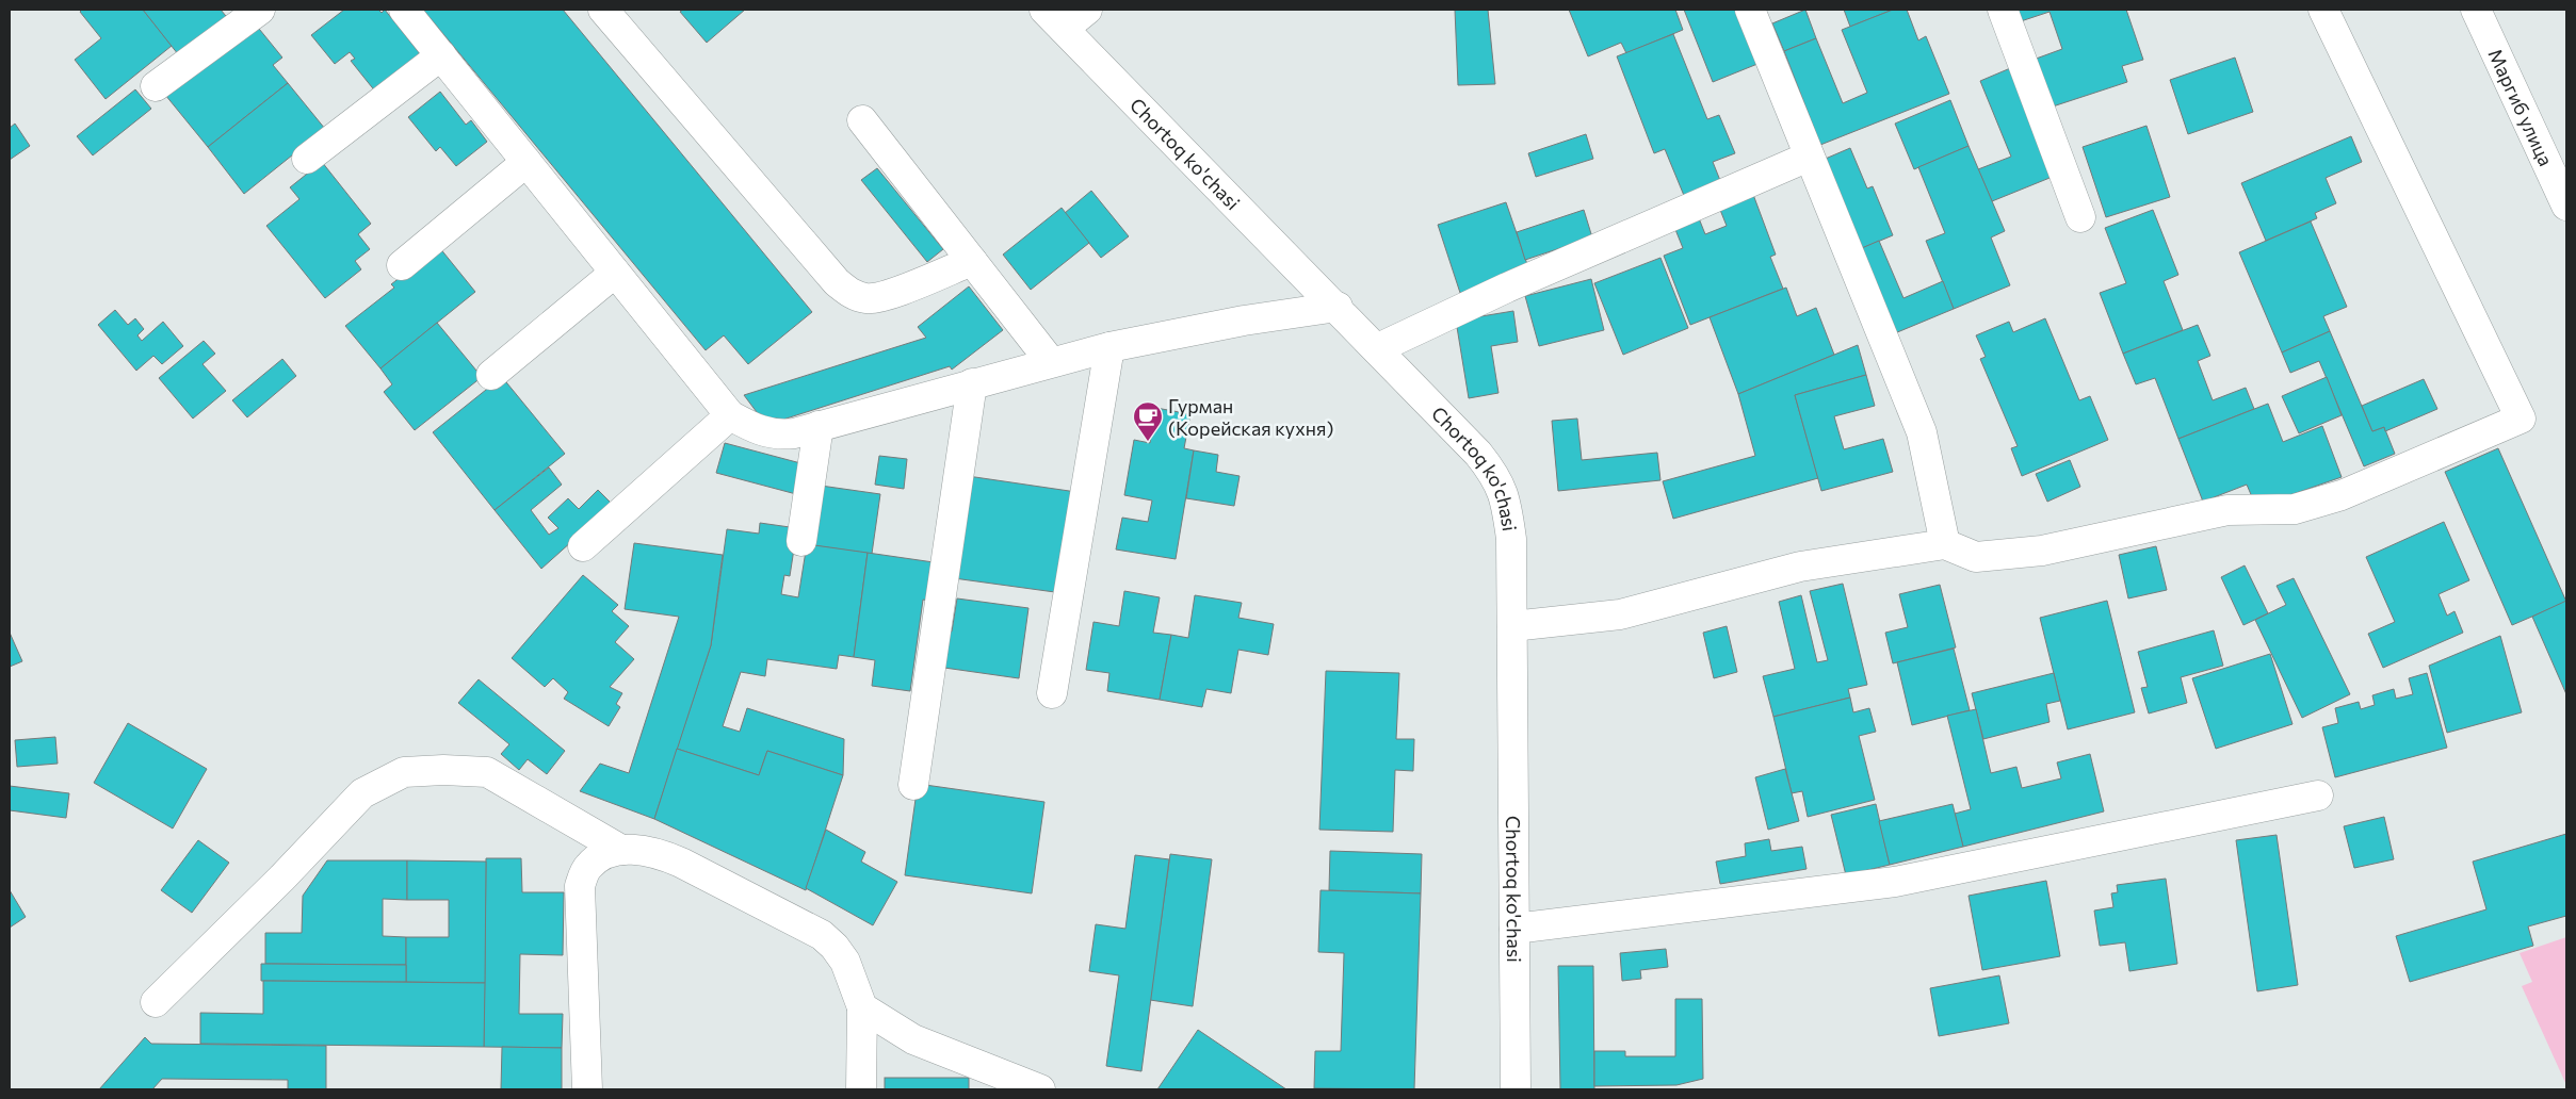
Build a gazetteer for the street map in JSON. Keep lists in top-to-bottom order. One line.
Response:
{"streets":{"street":["Маргиб улица","Chortoq ko'chasi"]},"places":{"cafe":["Гурман (Корейская кухня)"]}}
